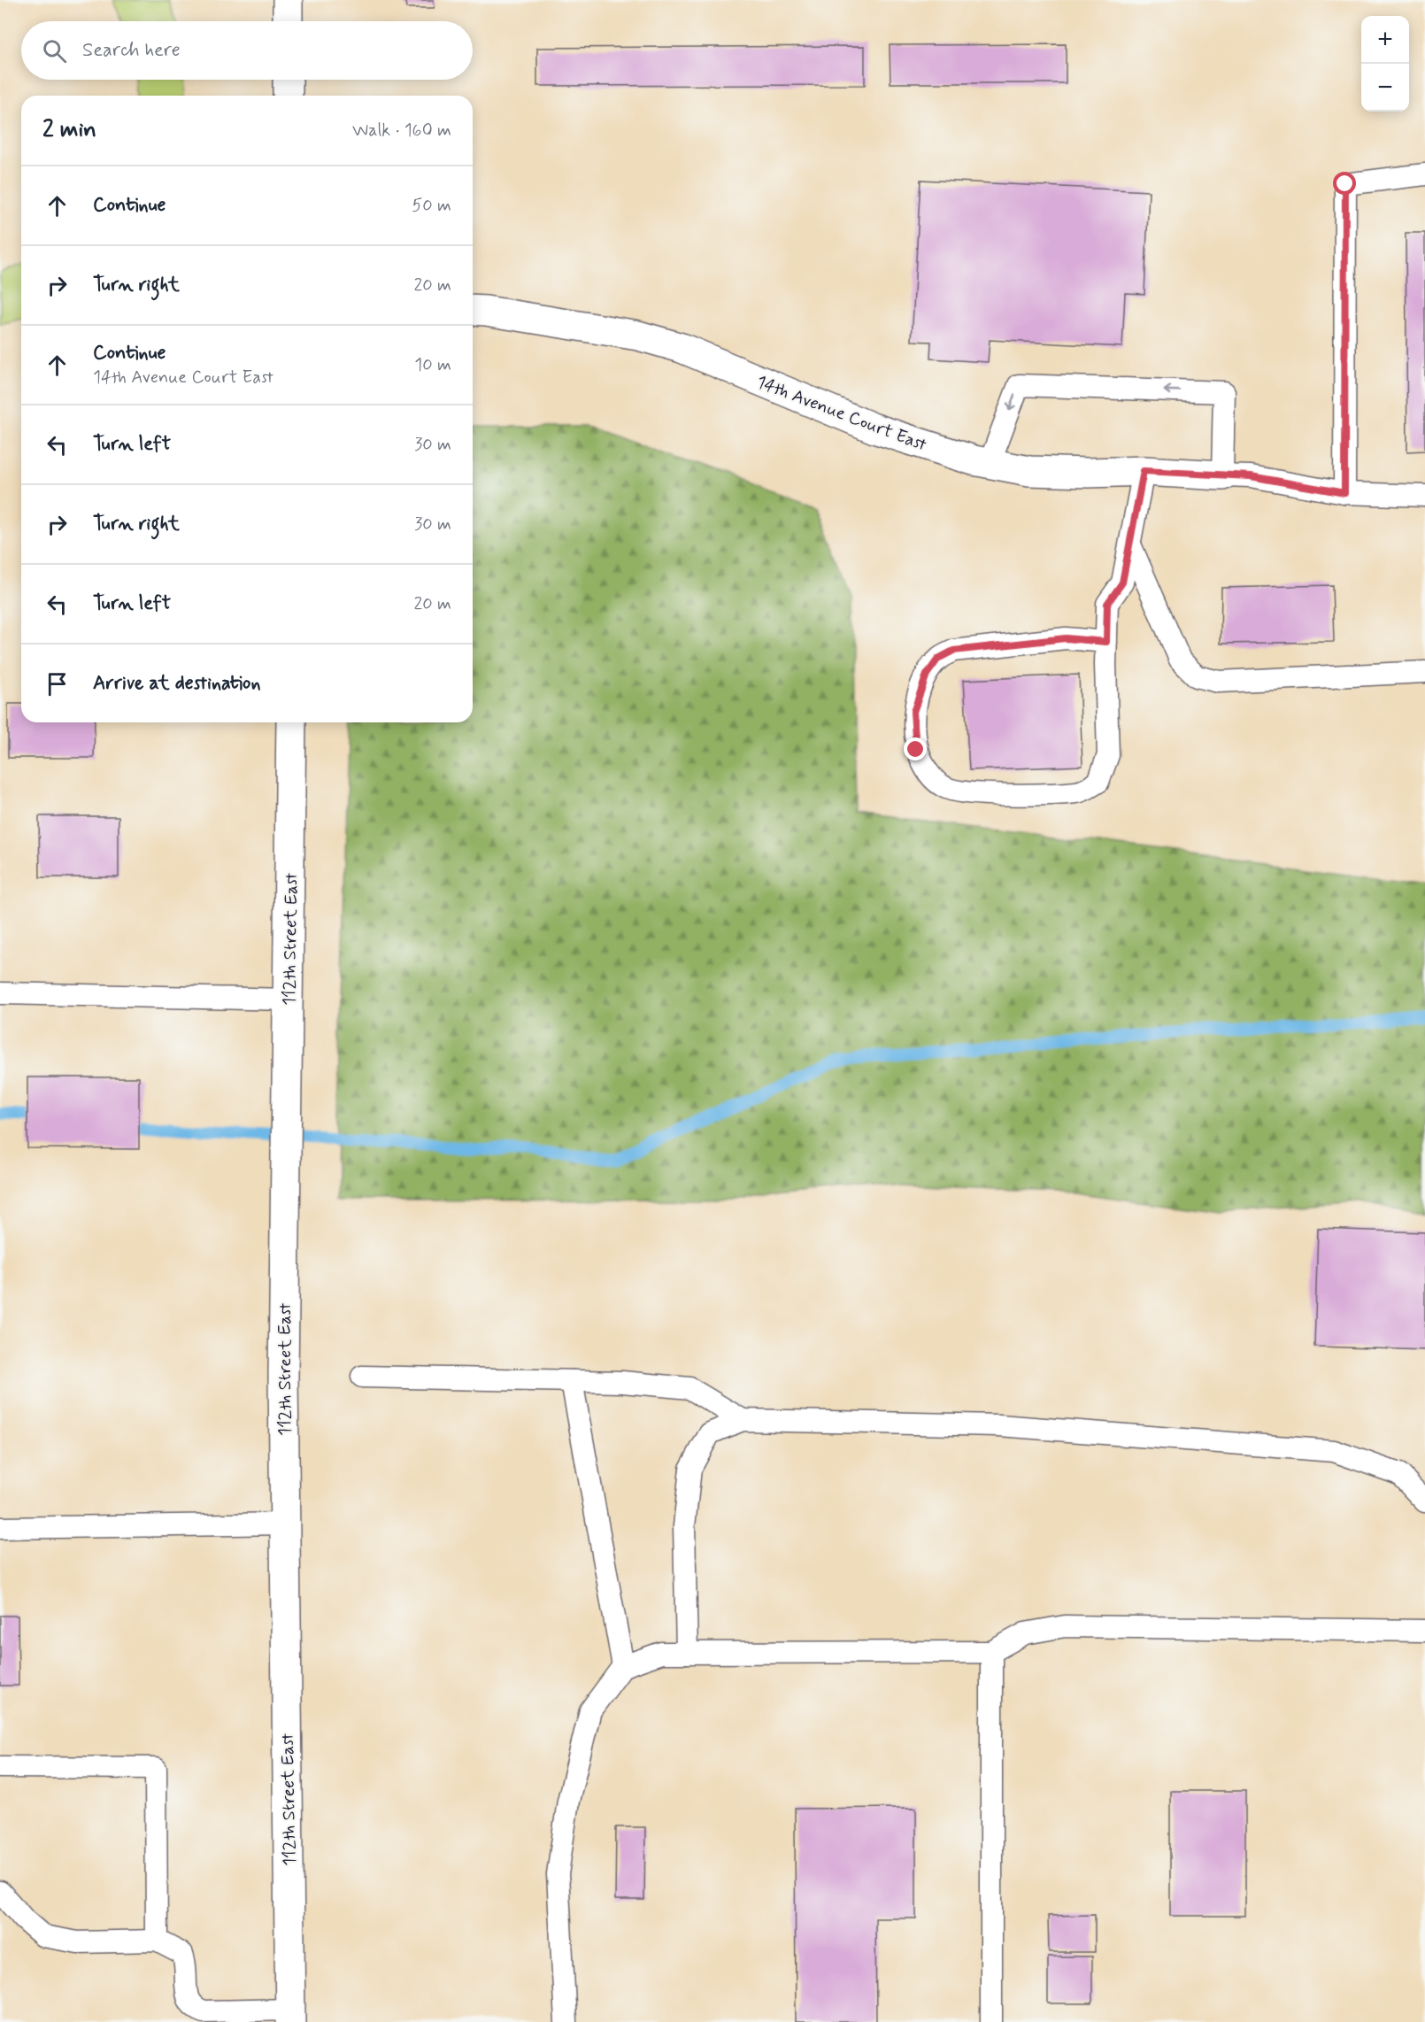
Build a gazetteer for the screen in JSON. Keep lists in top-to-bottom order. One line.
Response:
{"streets":{"main road":["14th Avenue Court East","112th Street East"]},"page":{"map_buttons":["+","−"],"search":"Search here","heading":["2 min","Walk · 160 m"],"list":[["Continue","50 m"],["Turn right","20 m"],["Continue","14th Avenue Court East","10 m"],["Turn left","30 m"],["Turn right","30 m"],["Turn left","20 m"],"Arrive at destination"]}}
